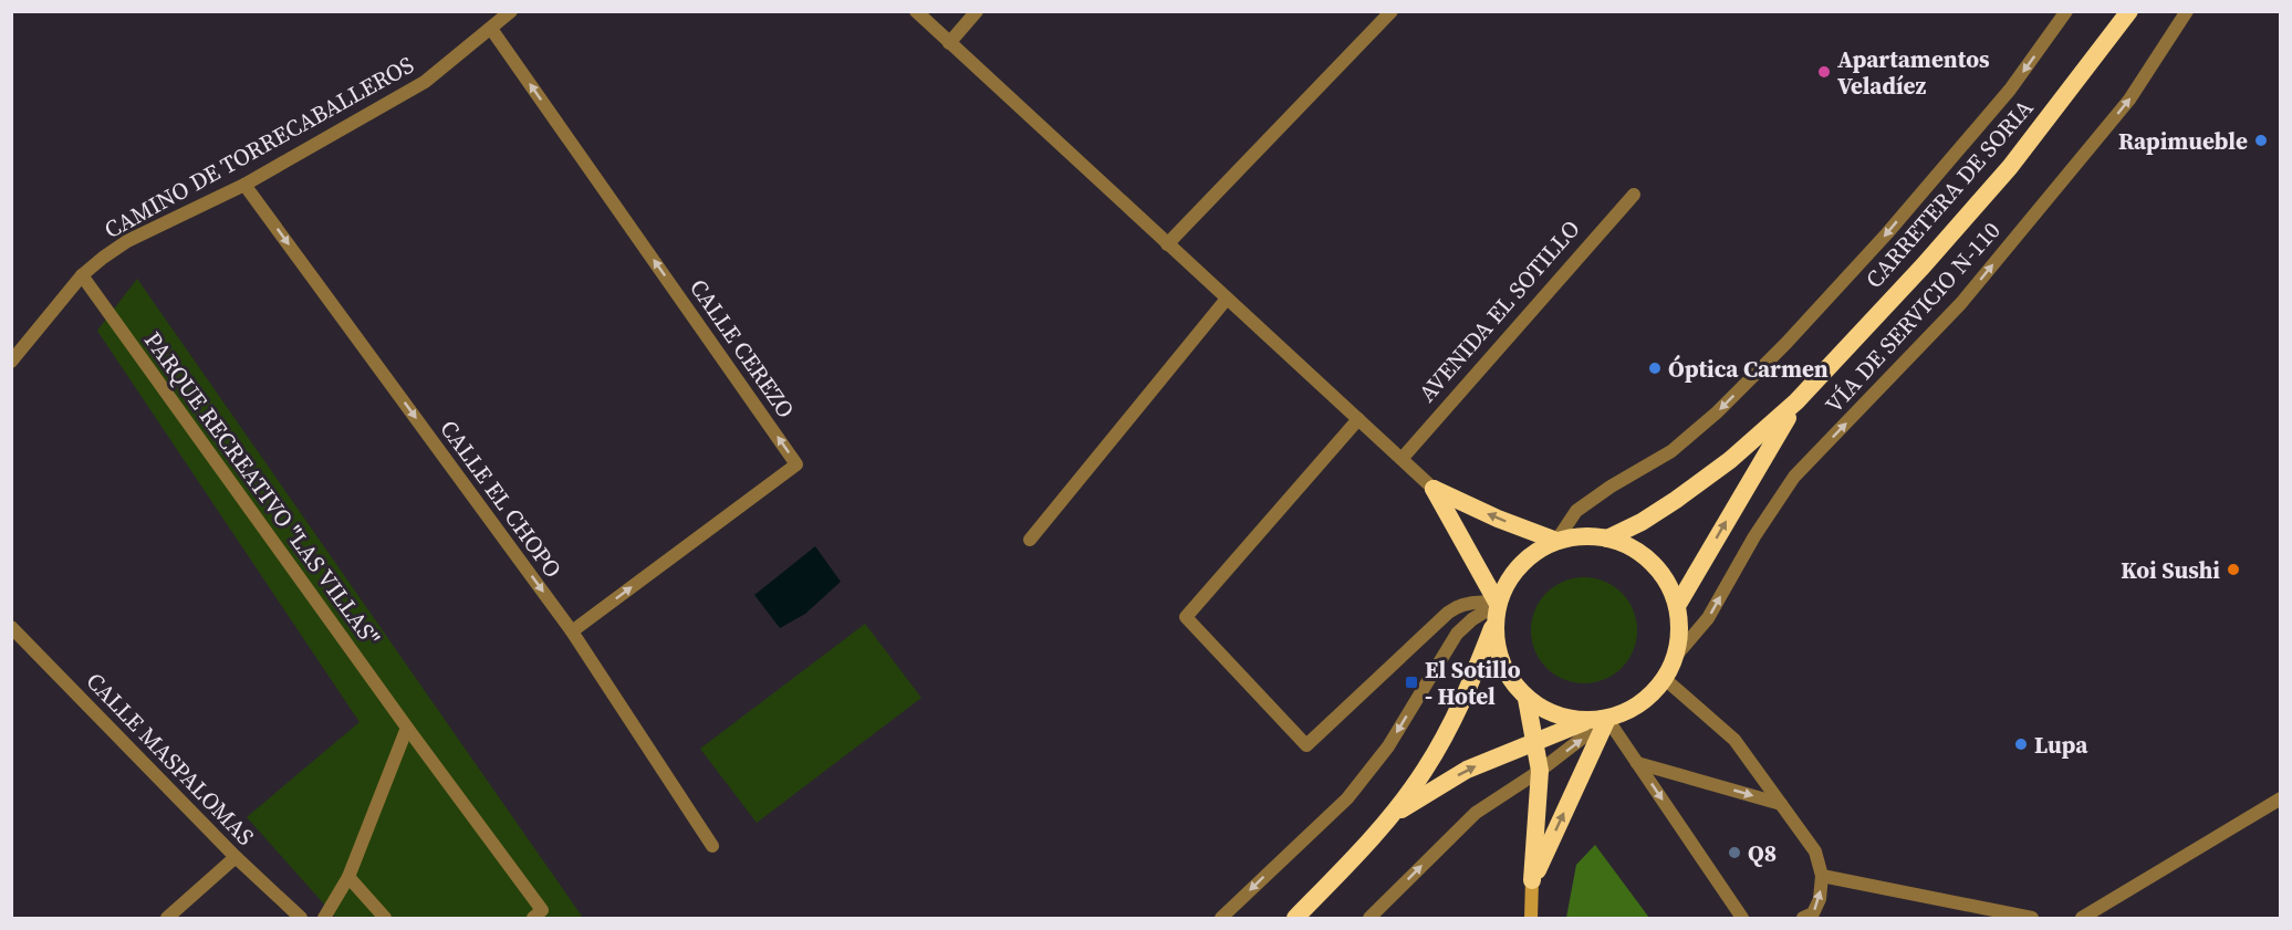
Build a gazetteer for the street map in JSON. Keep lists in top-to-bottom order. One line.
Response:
{"streets":{"highway":["CARRETERA DE SORIA"],"street":["CAMINO DE TORRECABALLEROS","AVENIDA EL SOTILLO","VÍA DE SERVICIO N-110","CALLE CEREZO","PARQUE RECREATIVO \"LAS VILLAS\"","CALLE EL CHOPO","CALLE MASPALOMAS"]},"crossings":[["CAMINO DE TORRECABALLEROS","CALLE CEREZO"],["CAMINO DE TORRECABALLEROS","PARQUE RECREATIVO \"LAS VILLAS\""],["CAMINO DE TORRECABALLEROS","CALLE EL CHOPO"],["CARRETERA DE SORIA","VÍA DE SERVICIO N-110"],["CALLE CEREZO","CALLE EL CHOPO"]],"one_way":["CALLE EL CHOPO"],"places":{"other":["Apartamentos Veladíez","Rapimueble","Óptica Carmen","Koi Sushi","Lupa","Q8"],"transit":["El Sotillo - Hotel"]}}
